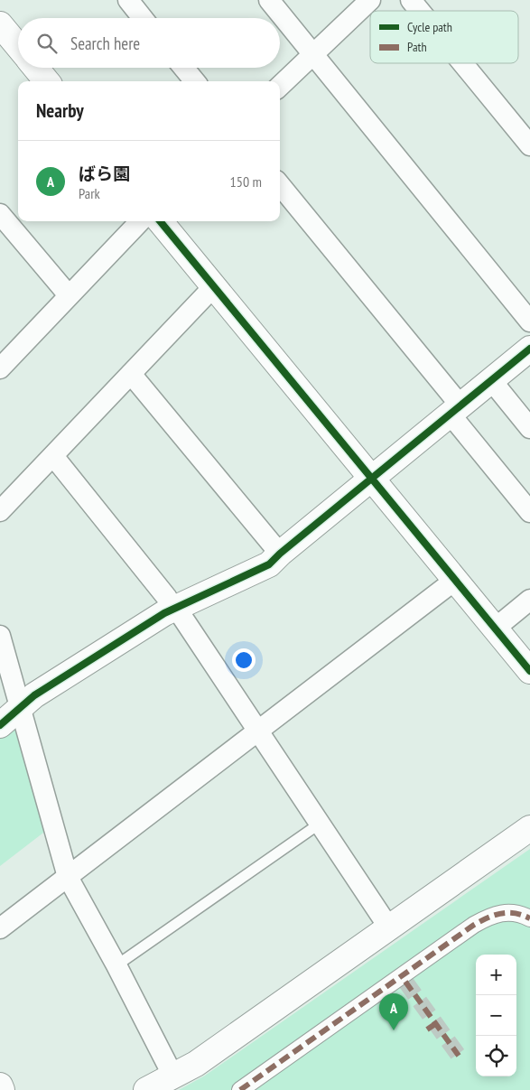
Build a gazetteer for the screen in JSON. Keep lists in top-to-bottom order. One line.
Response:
{"legend":["Cycle path","Path"],"page":{"search":"Search here","heading":"Nearby","list":[{"mark":"A","name":"ばら園","note":"Park","value":"150 m"}],"map_buttons":["+","−"],"pins":"A"}}
